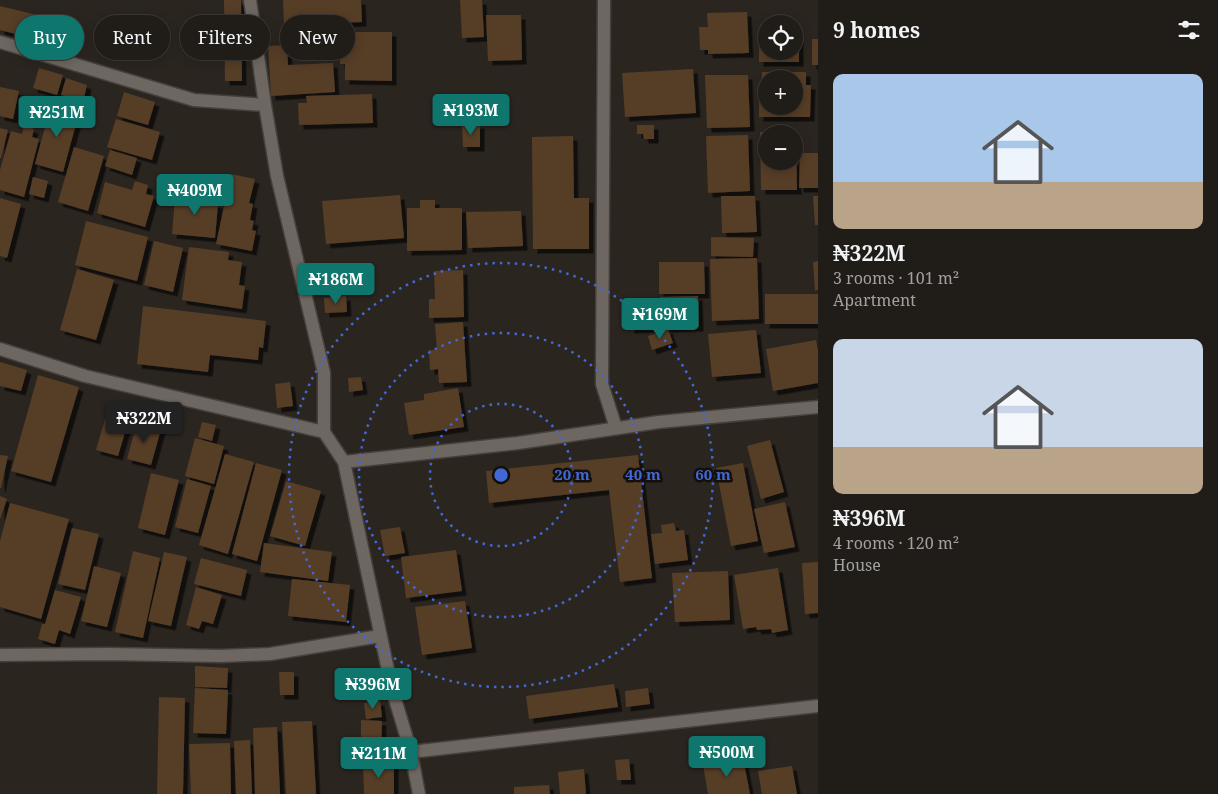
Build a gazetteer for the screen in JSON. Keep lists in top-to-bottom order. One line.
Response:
{"page":{"heading":"9 homes","map_buttons":["+","−"],"chip":["Buy","Rent","Filters","New"],"list":[{"name":"₦322M","note":"3 rooms · 101 m² · Apartment"},{"name":"₦396M","note":"4 rooms · 120 m² · House"}],"price":["₦193M","₦251M","₦409M","₦186M","₦169M","₦322M","₦396M","₦500M","₦211M"]},"rings":["20 m","40 m","60 m"]}
